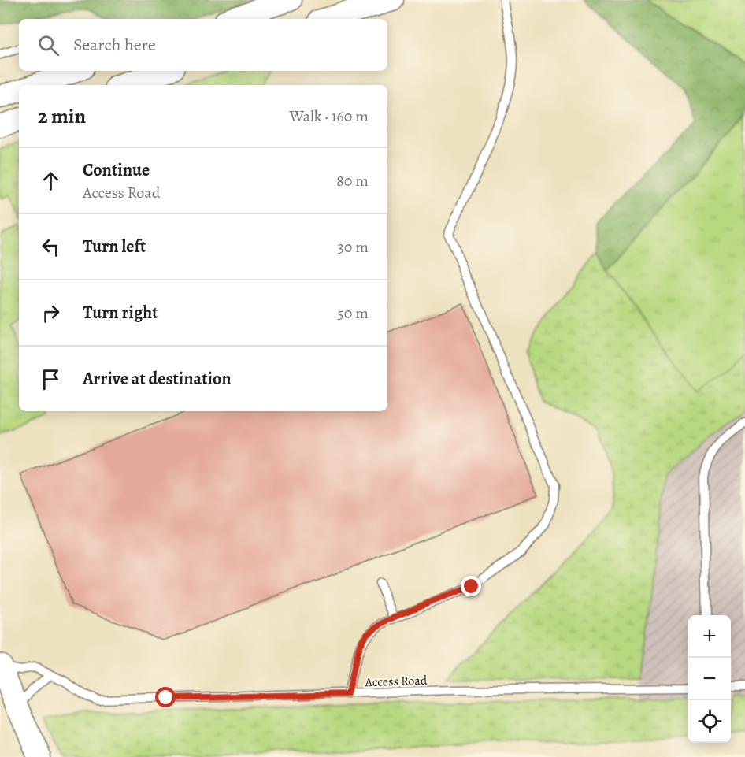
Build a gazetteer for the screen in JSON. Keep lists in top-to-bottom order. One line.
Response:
{"streets":{"lane":["Access Road"]},"page":{"search":"Search here","heading":["2 min","Walk · 160 m"],"list":[["Continue","Access Road","80 m"],["Turn left","30 m"],["Turn right","50 m"],"Arrive at destination"],"map_buttons":["+","−"]}}
